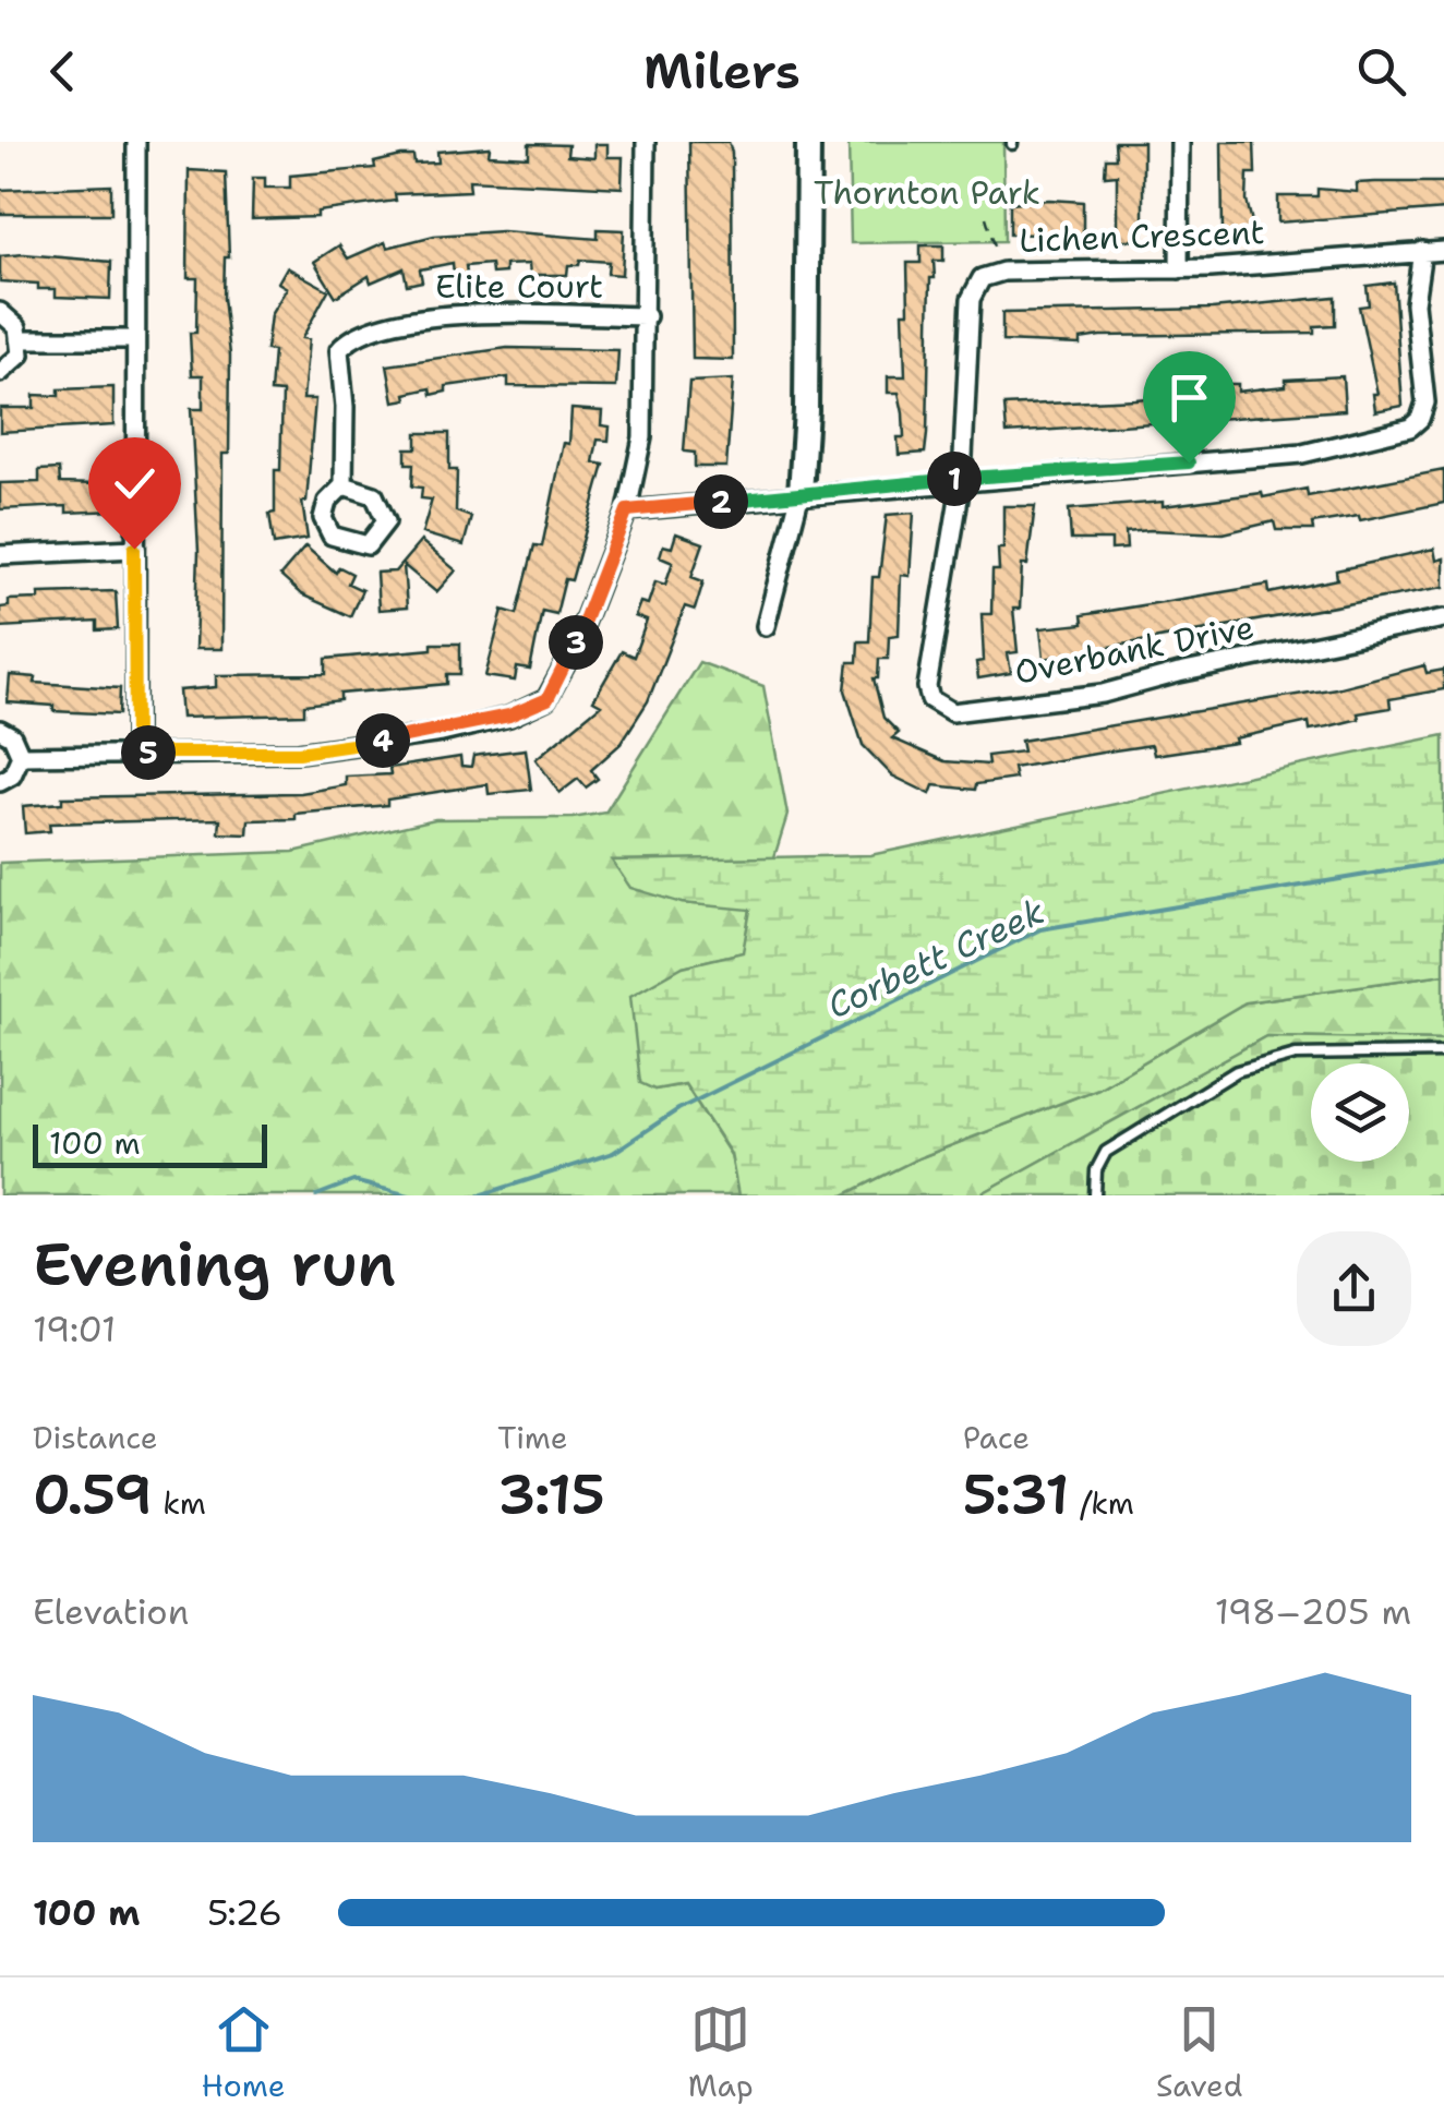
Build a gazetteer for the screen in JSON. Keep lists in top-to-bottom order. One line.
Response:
{"streets":{"street":["Lichen Crescent","Elite Court","Overbank Drive"]},"crossings":[["Lichen Crescent","Overbank Drive"]],"water":["Corbett Creek"],"parks":["Thornton Park"],"scale_bar":"100 m","page":{"header":"Milers","pins":["1","2","3","4","5"],"scale":"100 m","heading":["Evening run","19:01"],"stats":[["Distance","0.59 km"],["Time","3:15"],["Pace","5:31 /km"]],"chart":["Elevation","198–205 m"],"list":[{"name":"100 m","note":"5:26"}],"tabs":["Home","Map","Saved"]}}
